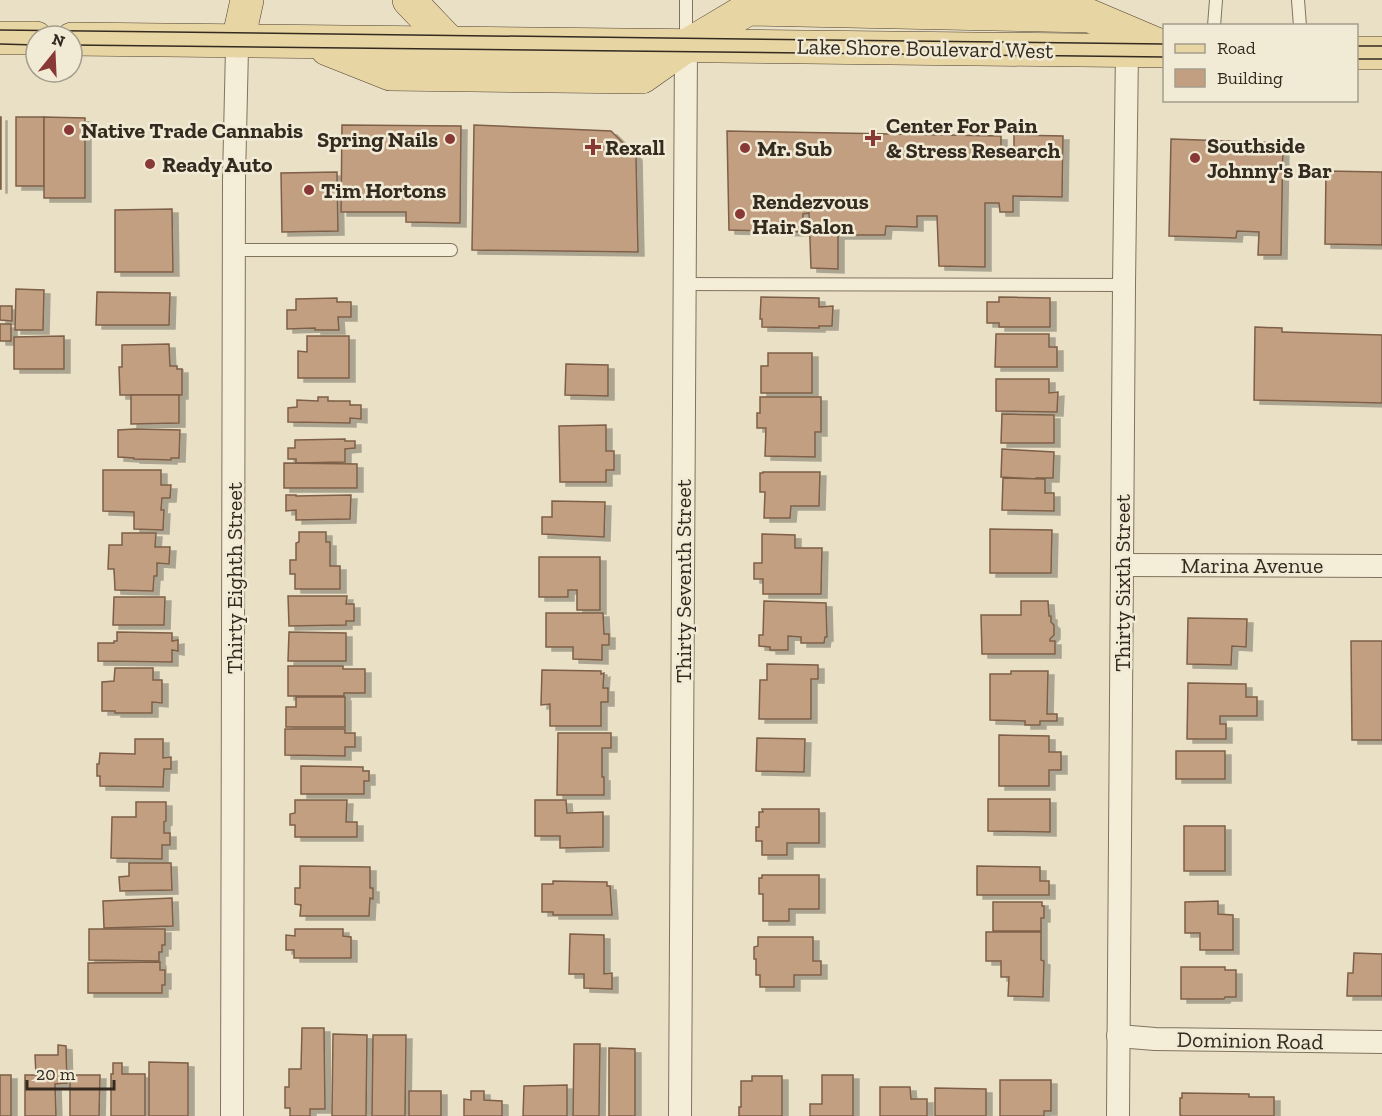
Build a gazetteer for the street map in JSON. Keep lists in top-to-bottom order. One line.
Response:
{"streets":{"main road":["Lake Shore Boulevard West"],"street":["Marina Avenue","Thirty Eighth Street","Thirty Seventh Street","Thirty Sixth Street","Dominion Road"]},"crossings":[["Lake Shore Boulevard West","Thirty Eighth Street"],["Lake Shore Boulevard West","Thirty Seventh Street"],["Lake Shore Boulevard West","Thirty Sixth Street"],["Marina Avenue","Thirty Sixth Street"],["Thirty Sixth Street","Dominion Road"]],"places":{"other":["Native Trade Cannabis","Spring Nails","Mr. Sub","Southside Johnny's Bar","Ready Auto","Tim Hortons","Rendezvous Hair Salon"],"health":["Center For Pain & Stress Research","Rexall"]},"legend":["Road","Building"],"scale_bar":"20 m","north":"top"}
